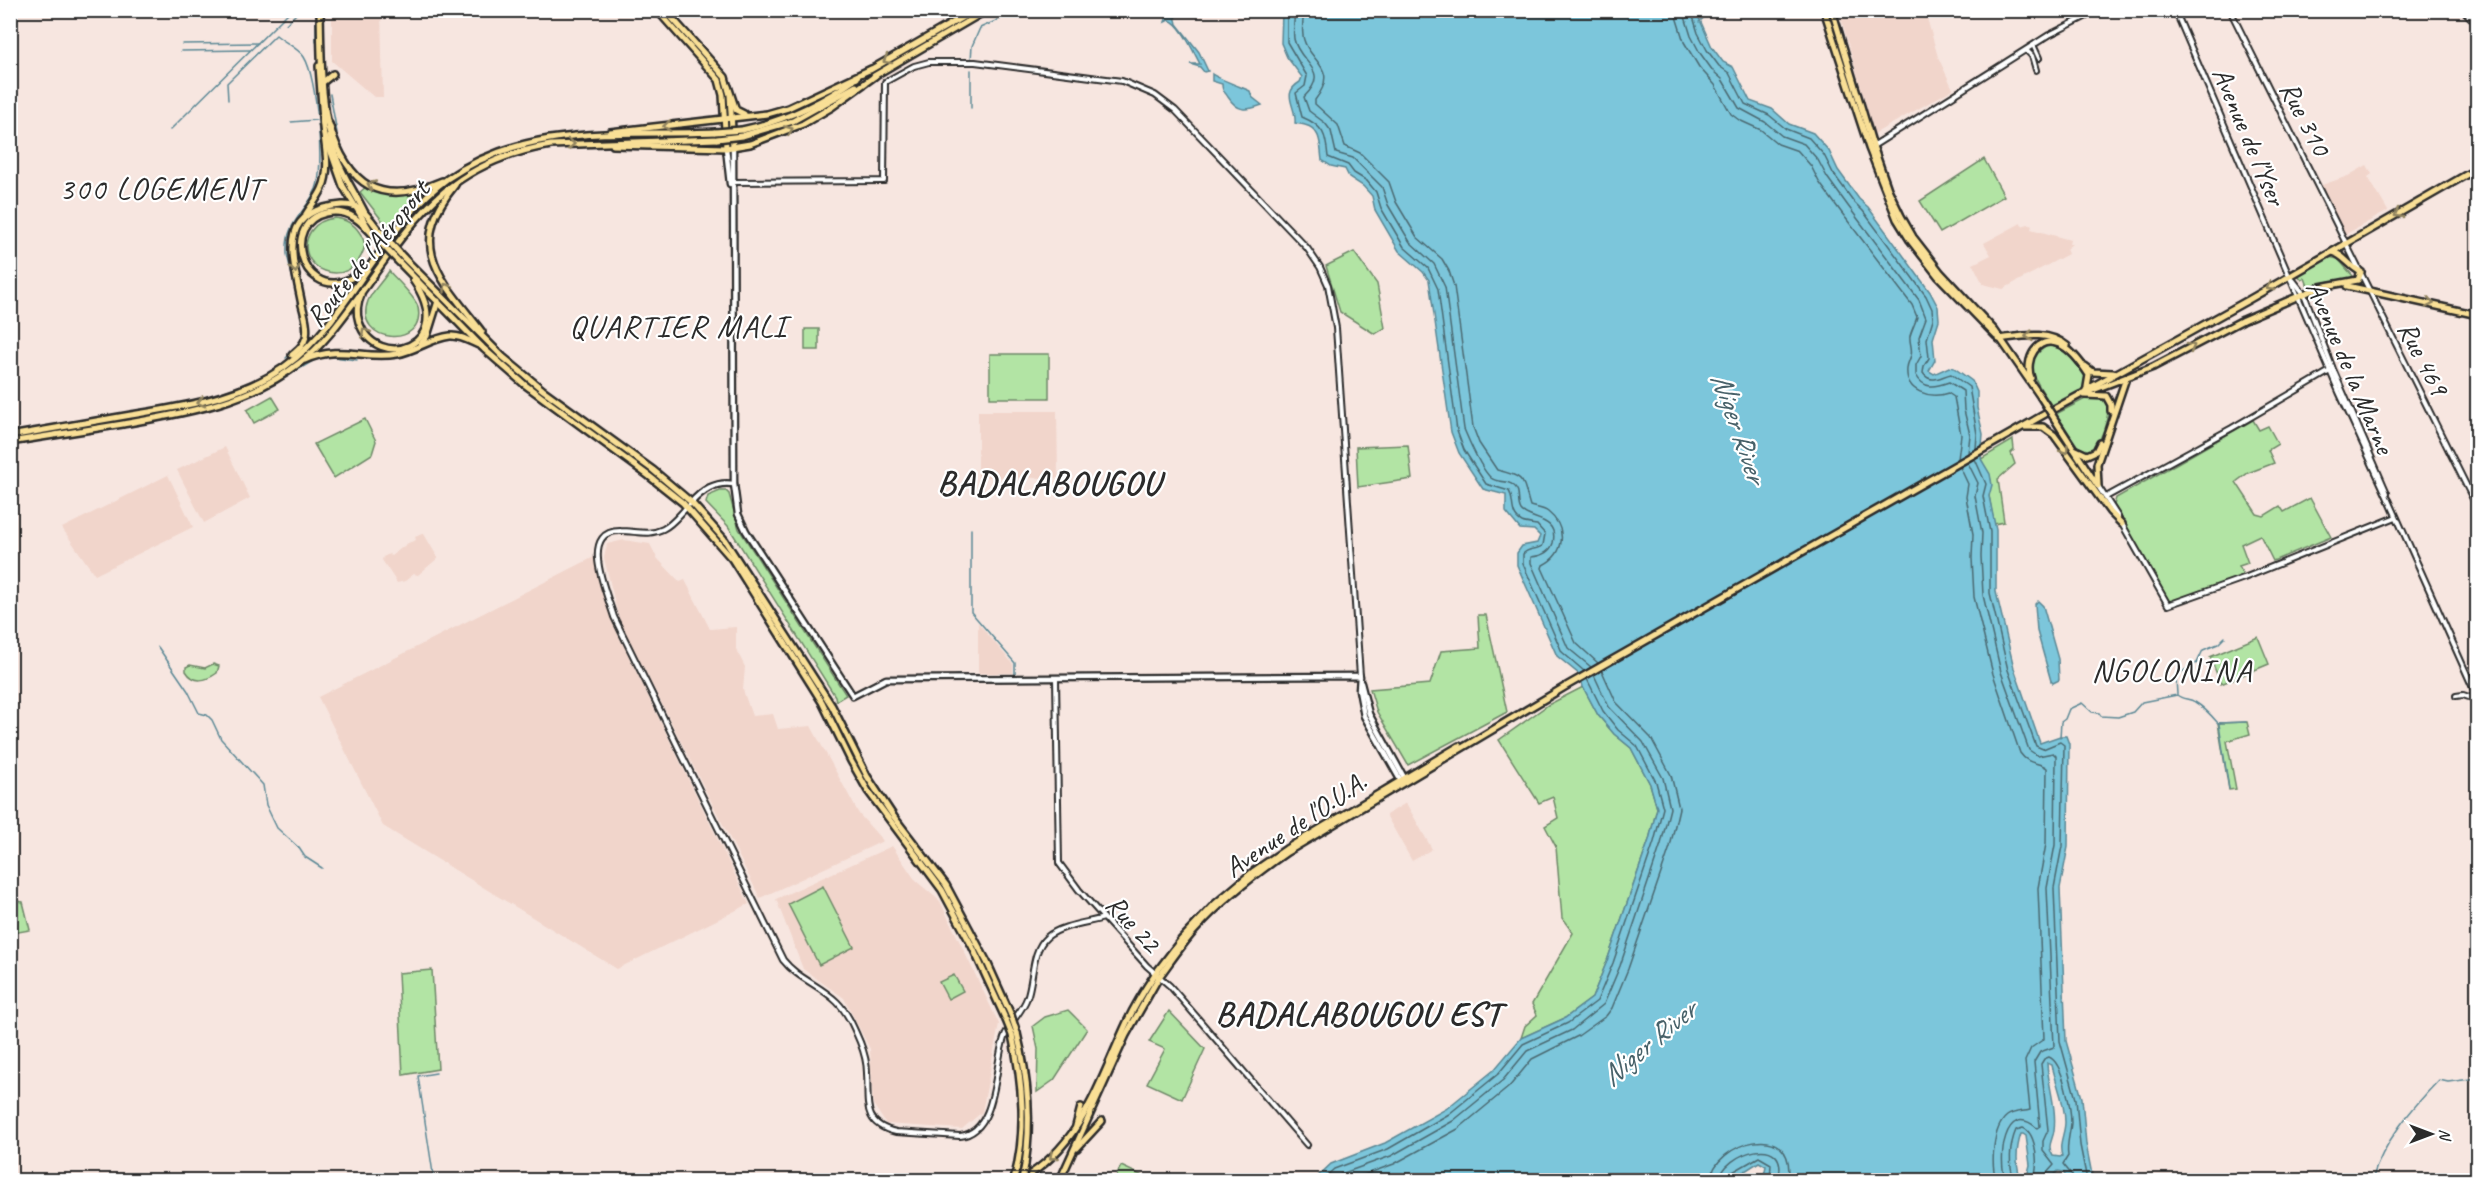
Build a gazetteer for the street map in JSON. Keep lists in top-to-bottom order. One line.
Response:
{"streets":{"main road":["Route de l'Aéroport","Avenue de l'O.U.A."],"street":["Rue 310","Avenue de l'Yser","Rue 469","Avenue de la Marne","Rue 22"]},"crossings":[["Rue 310","Rue 469"],["Avenue de l'Yser","Avenue de la Marne"],["Avenue de l'O.U.A.","Rue 22"]],"districts":["300 LOGEMENT","QUARTIER MALI","BADALABOUGOU","NGOLONINA","BADALABOUGOU EST"],"water":["Niger River"],"north":"right"}
